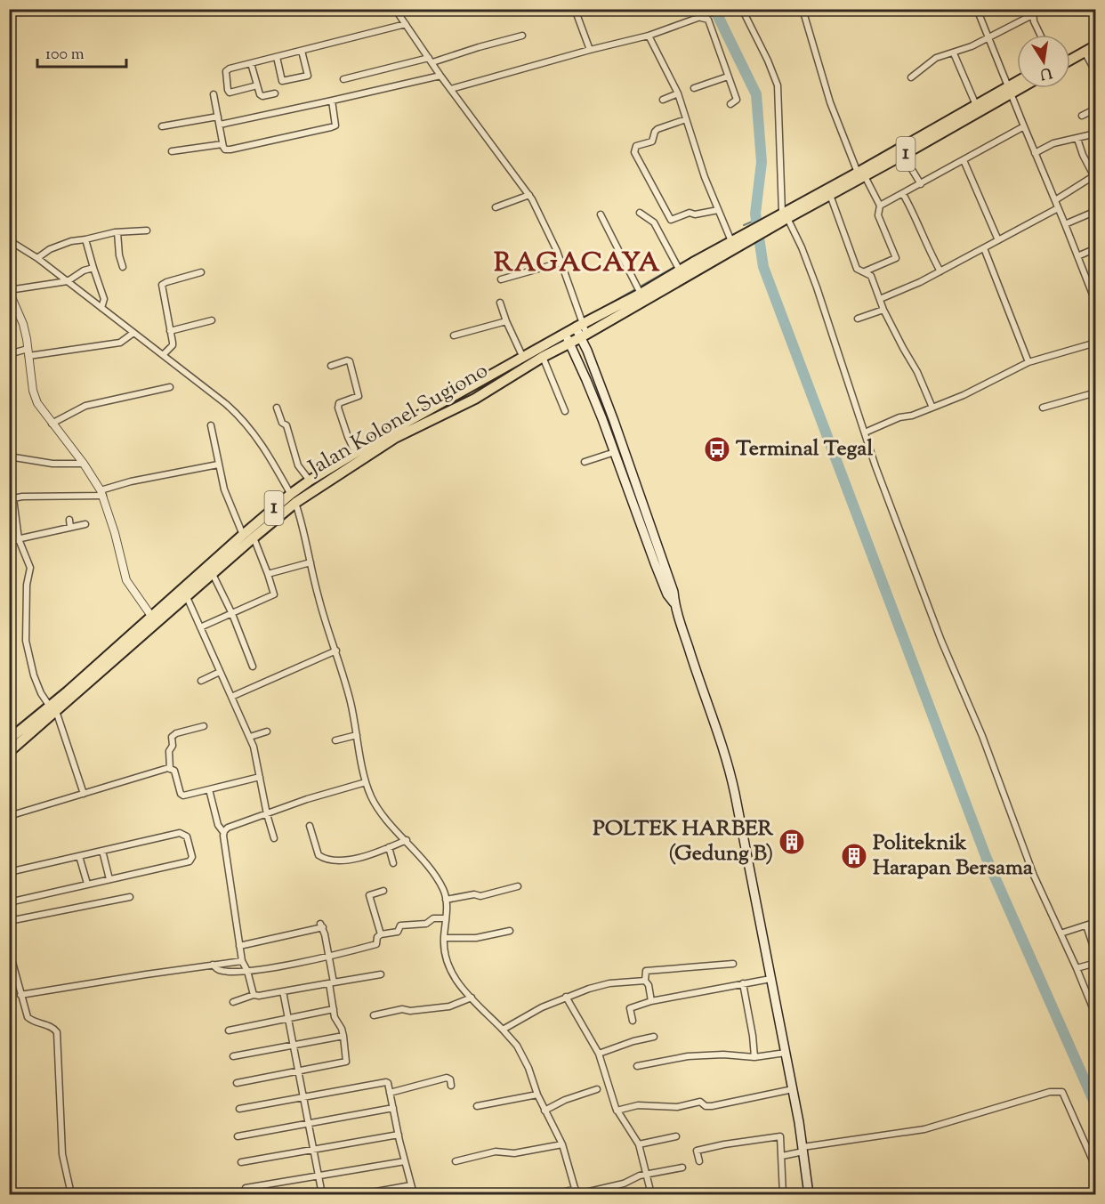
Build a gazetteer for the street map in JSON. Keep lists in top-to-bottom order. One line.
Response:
{"streets":{"highway":["1","Jalan Kolonel Sugiono"]},"crossings":[["1","Jalan Kolonel Sugiono"]],"districts":["RAGACAYA"],"places":{"bus stop":["Terminal Tegal"],"building":["POLTEK HARBER (Gedung B)","Politeknik Harapan Bersama"]},"scale_bar":"100 m","north":"bottom"}
